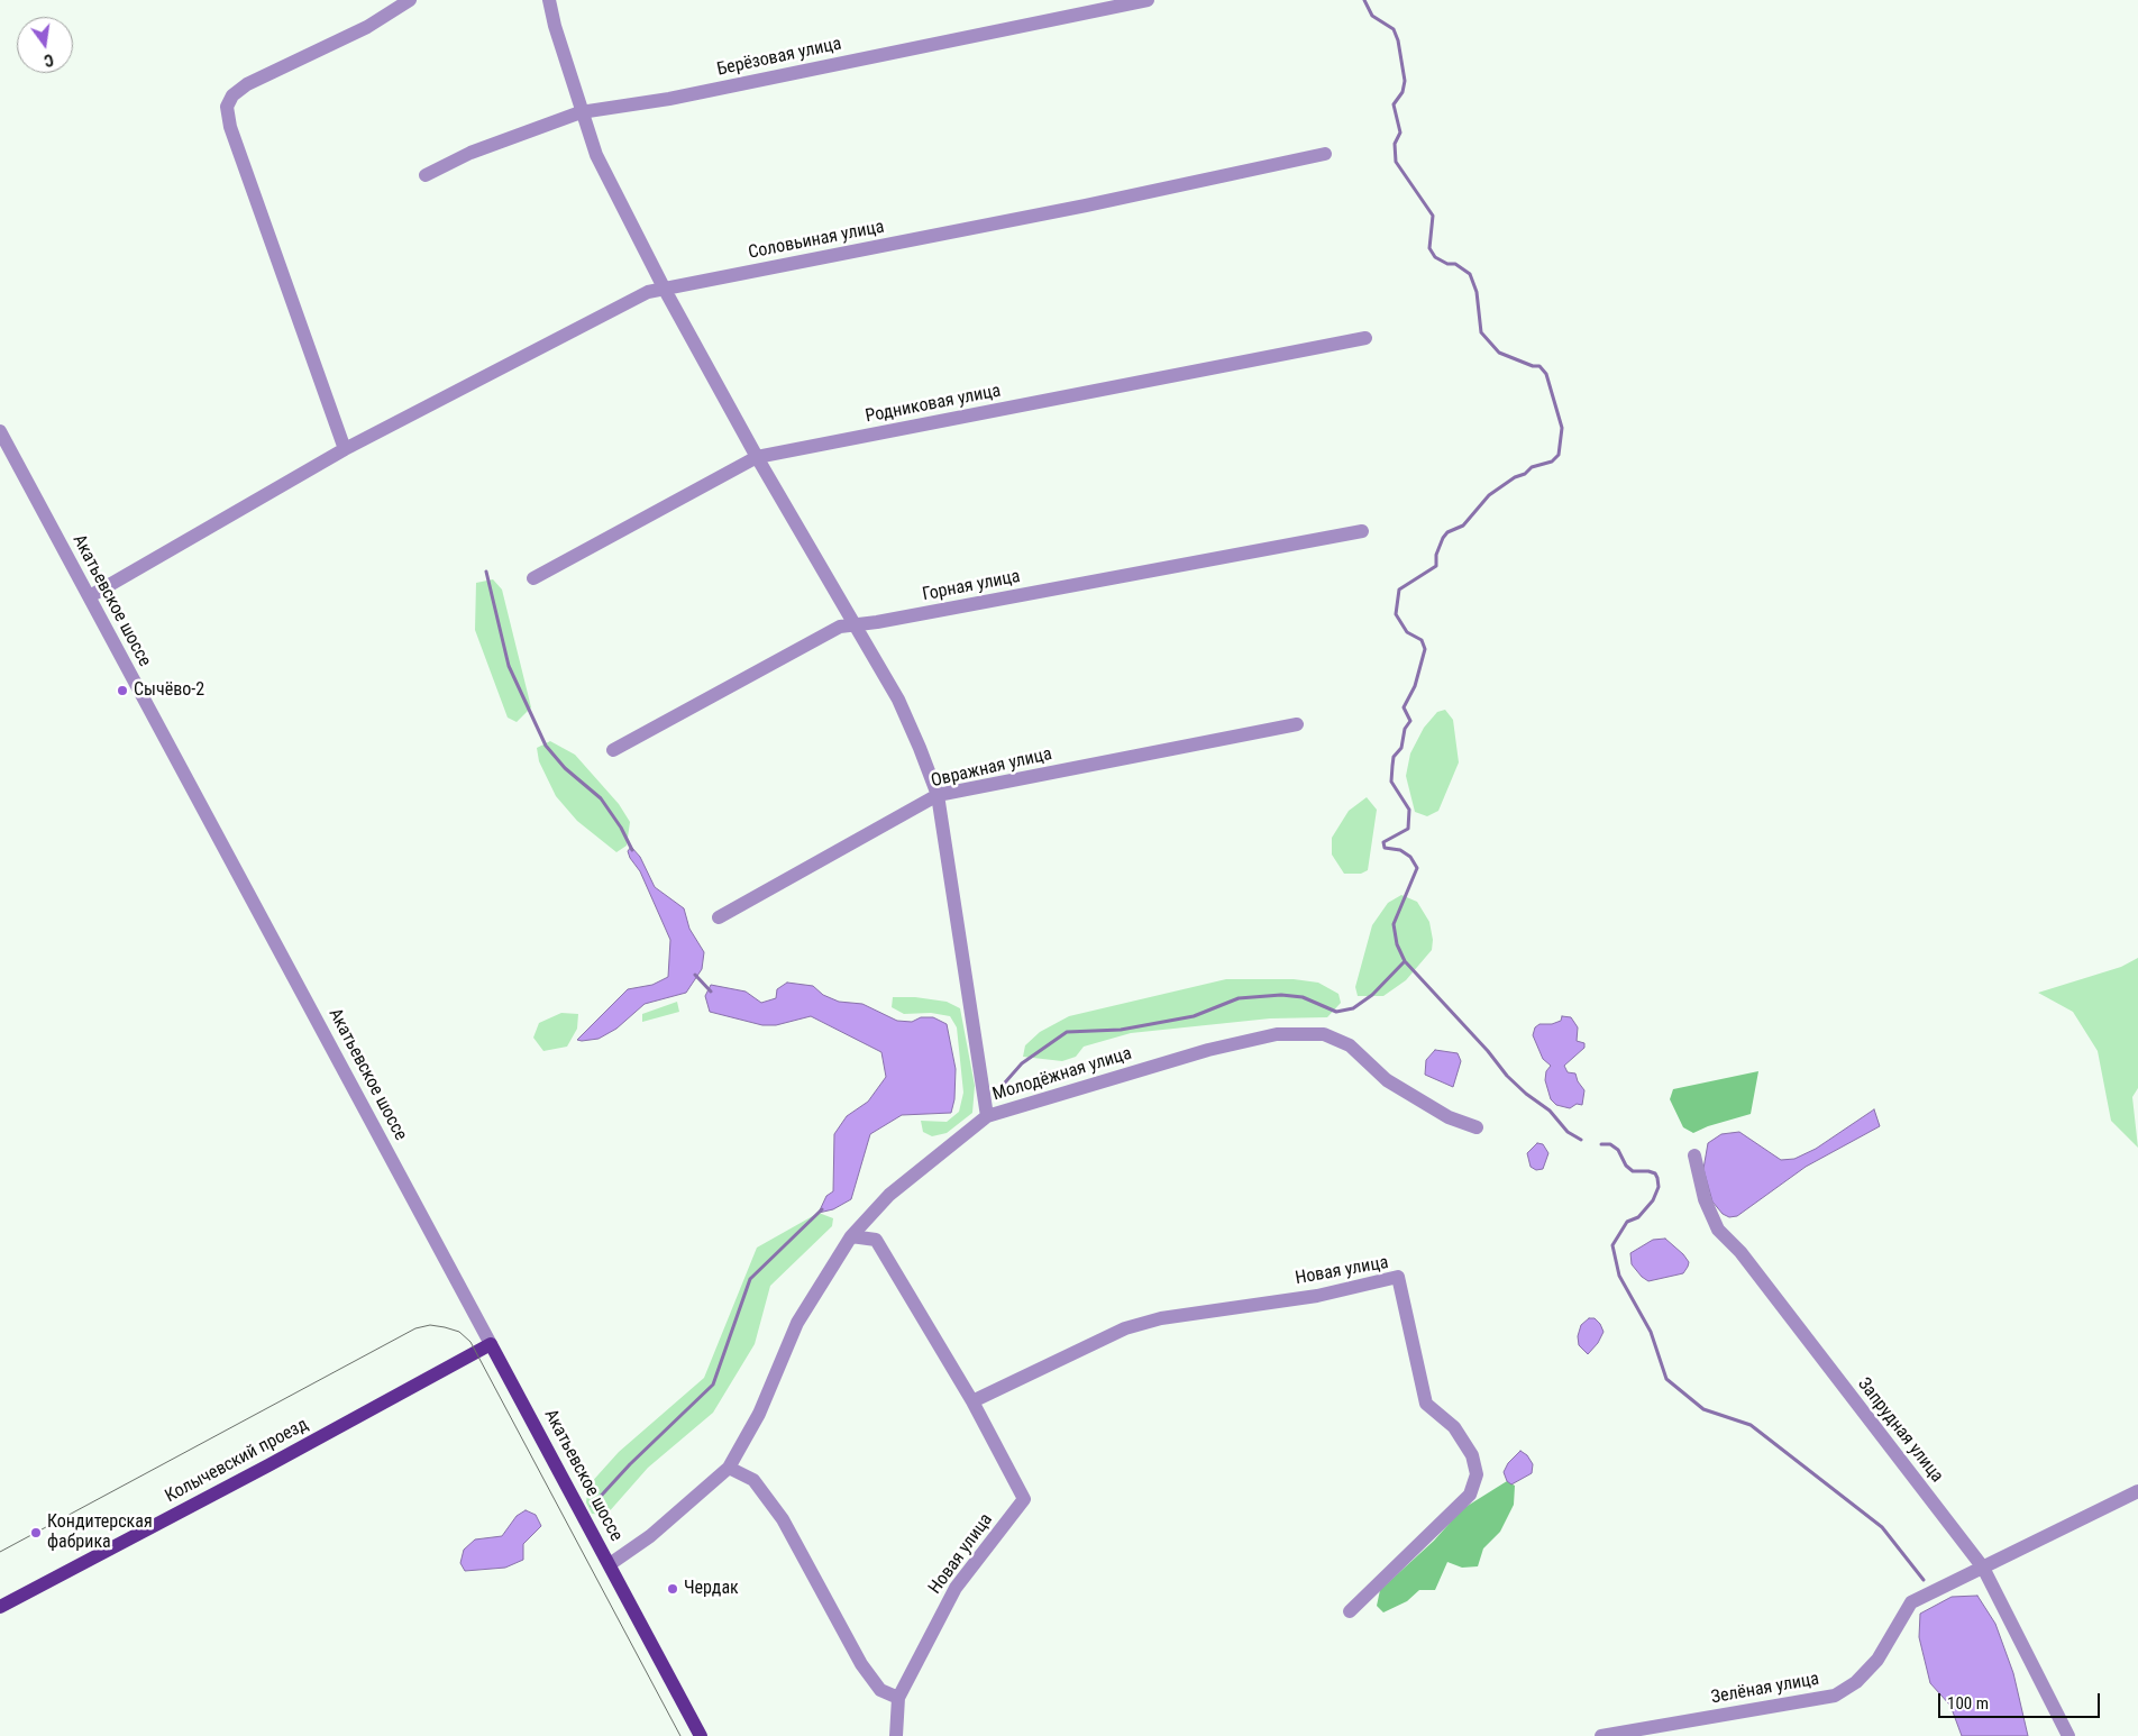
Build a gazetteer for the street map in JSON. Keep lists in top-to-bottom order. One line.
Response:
{"streets":{"main road":["Акатьевское шоссе","Колычевский проезд"],"street":["Берёзовая улица","Соловьиная улица","Родниковая улица","Горная улица","Овражная улица","Молодёжная улица","Новая улица","Запрудная улица","Зелёная улица"]},"crossings":[["Соловьиная улица","Акатьевское шоссе"],["Акатьевское шоссе","Молодёжная улица"],["Акатьевское шоссе","Колычевский проезд"],["Молодёжная улица","Новая улица"],["Запрудная улица","Зелёная улица"]],"places":["Сычёво-2","Кондитерская фабрика","Чердак"],"scale_bar":"100 m","north":"bottom"}
